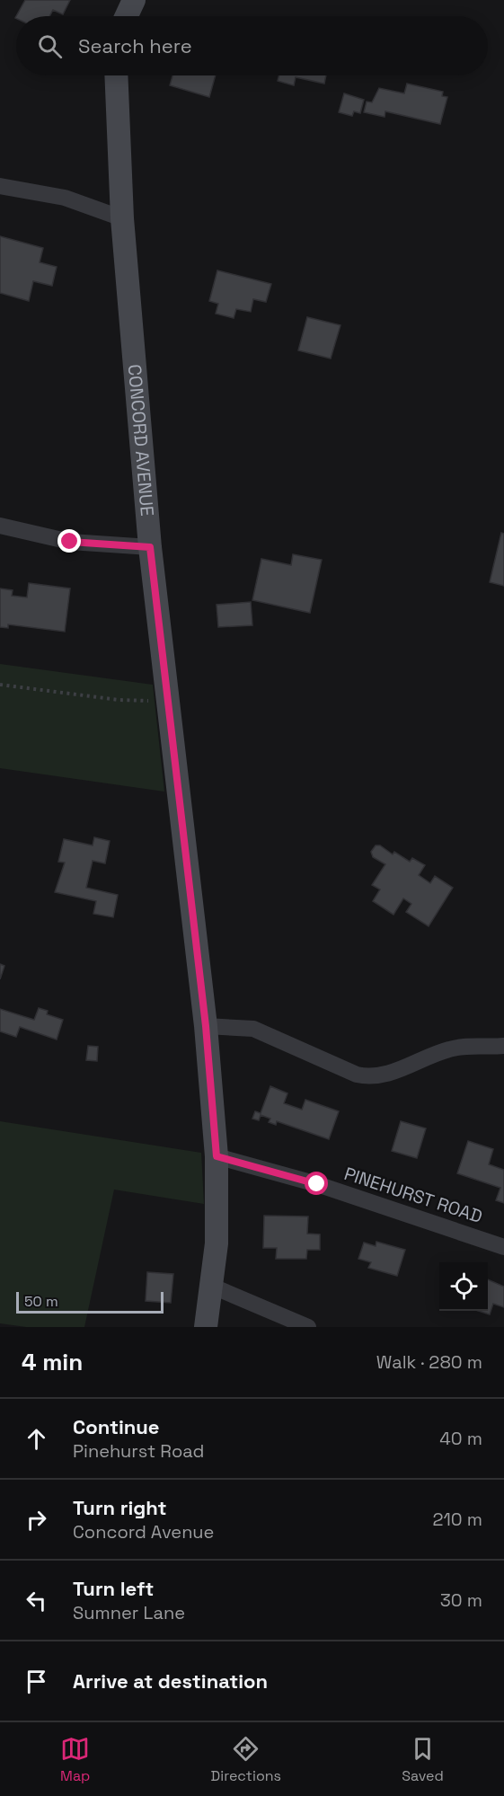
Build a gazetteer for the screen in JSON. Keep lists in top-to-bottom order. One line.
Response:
{"streets":{"main road":["CONCORD AVENUE"],"street":["PINEHURST ROAD"]},"crossings":[["CONCORD AVENUE","PINEHURST ROAD"]],"scale_bar":"50 m","page":{"search":"Search here","scale":"50 m","heading":["4 min","Walk · 280 m"],"list":[["Continue","Pinehurst Road","40 m"],["Turn right","Concord Avenue","210 m"],["Turn left","Sumner Lane","30 m"],"Arrive at destination"],"nav":["Map","Directions","Saved"]}}
